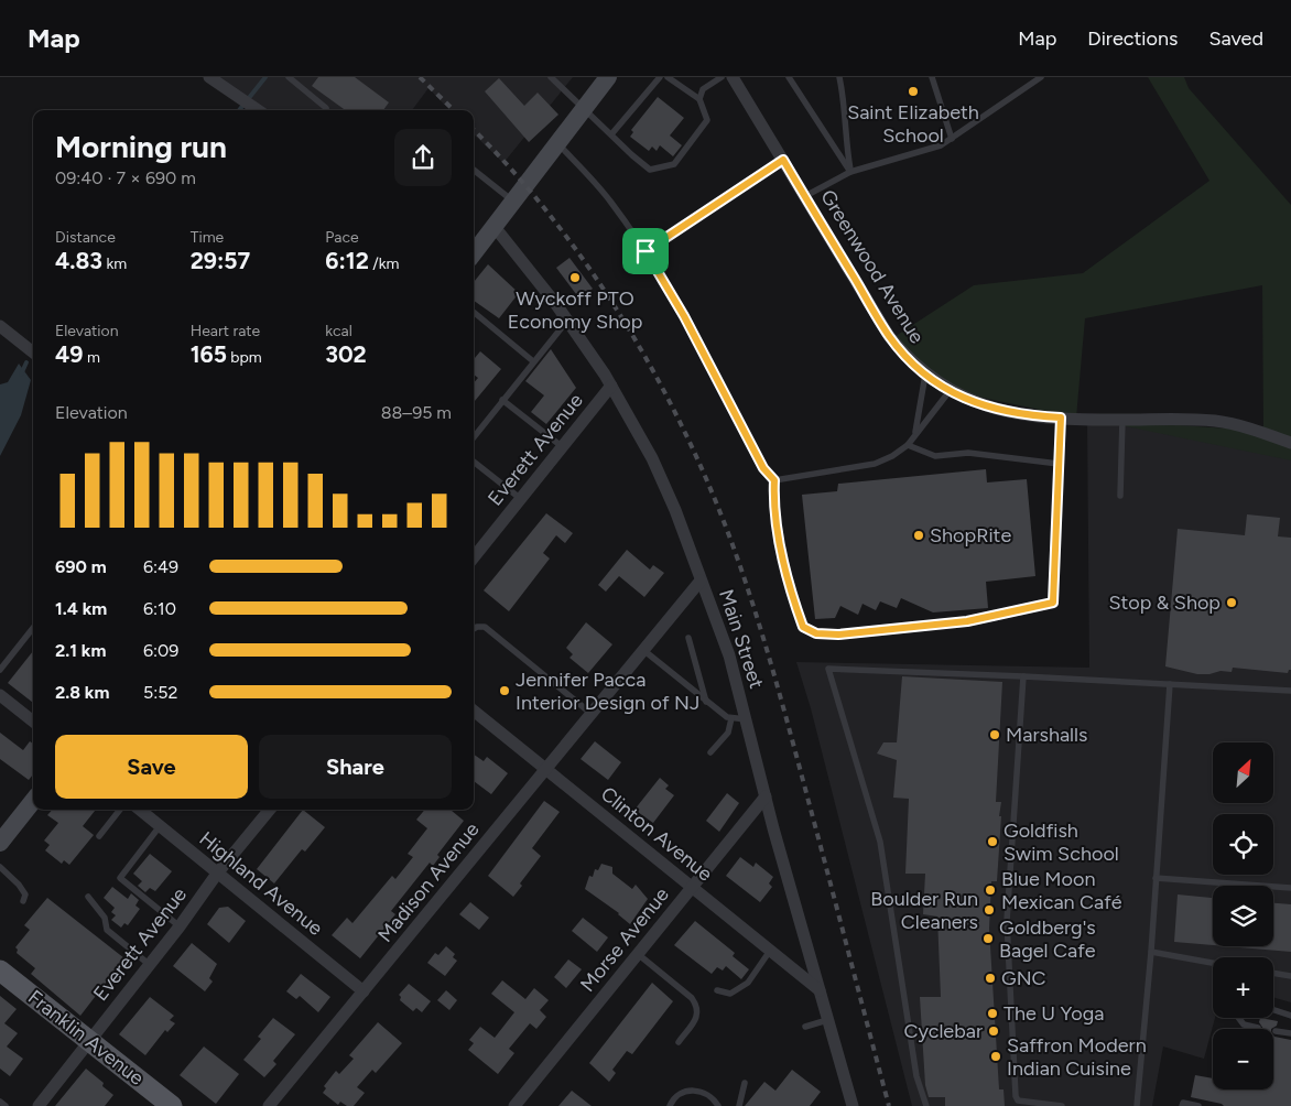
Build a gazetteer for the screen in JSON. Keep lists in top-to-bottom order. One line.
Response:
{"streets":{"main road":["Franklin Avenue"],"street":["Greenwood Avenue","Everett Avenue","Main Street","Clinton Avenue","Madison Avenue","Highland Avenue","Morse Avenue"]},"crossings":[["Everett Avenue","Main Street"],["Everett Avenue","Highland Avenue"],["Everett Avenue","Franklin Avenue"],["Main Street","Clinton Avenue"],["Main Street","Madison Avenue"],["Main Street","Morse Avenue"],["Clinton Avenue","Madison Avenue"],["Clinton Avenue","Morse Avenue"],["Madison Avenue","Highland Avenue"]],"places":["Saint Elizabeth School","Wyckoff PTO Economy Shop","ShopRite","Stop & Shop","Jennifer Pacca Interior Design of NJ","Marshalls","Goldfish Swim School","Blue Moon Mexican Café","Boulder Run Cleaners","Goldberg's Bagel Cafe","GNC","The U Yoga","Cyclebar","Saffron Modern Indian Cuisine"],"north":"top right","page":{"header":"Map","nav":["Map","Directions","Saved"],"heading":["Morning run","09:40 · 7 × 690 m"],"stats":[["Distance","4.83 km"],["Time","29:57"],["Pace","6:12 /km"],["Elevation","49 m"],["Heart rate","165 bpm"],["kcal","302"]],"chart":["Elevation","88–95 m"],"list":[{"name":"690 m","note":"6:49"},{"name":"1.4 km","note":"6:10"},{"name":"2.1 km","note":"6:09"},{"name":"2.8 km","note":"5:52"}],"buttons":["Save","Share"],"map_buttons":["+","−"]}}
